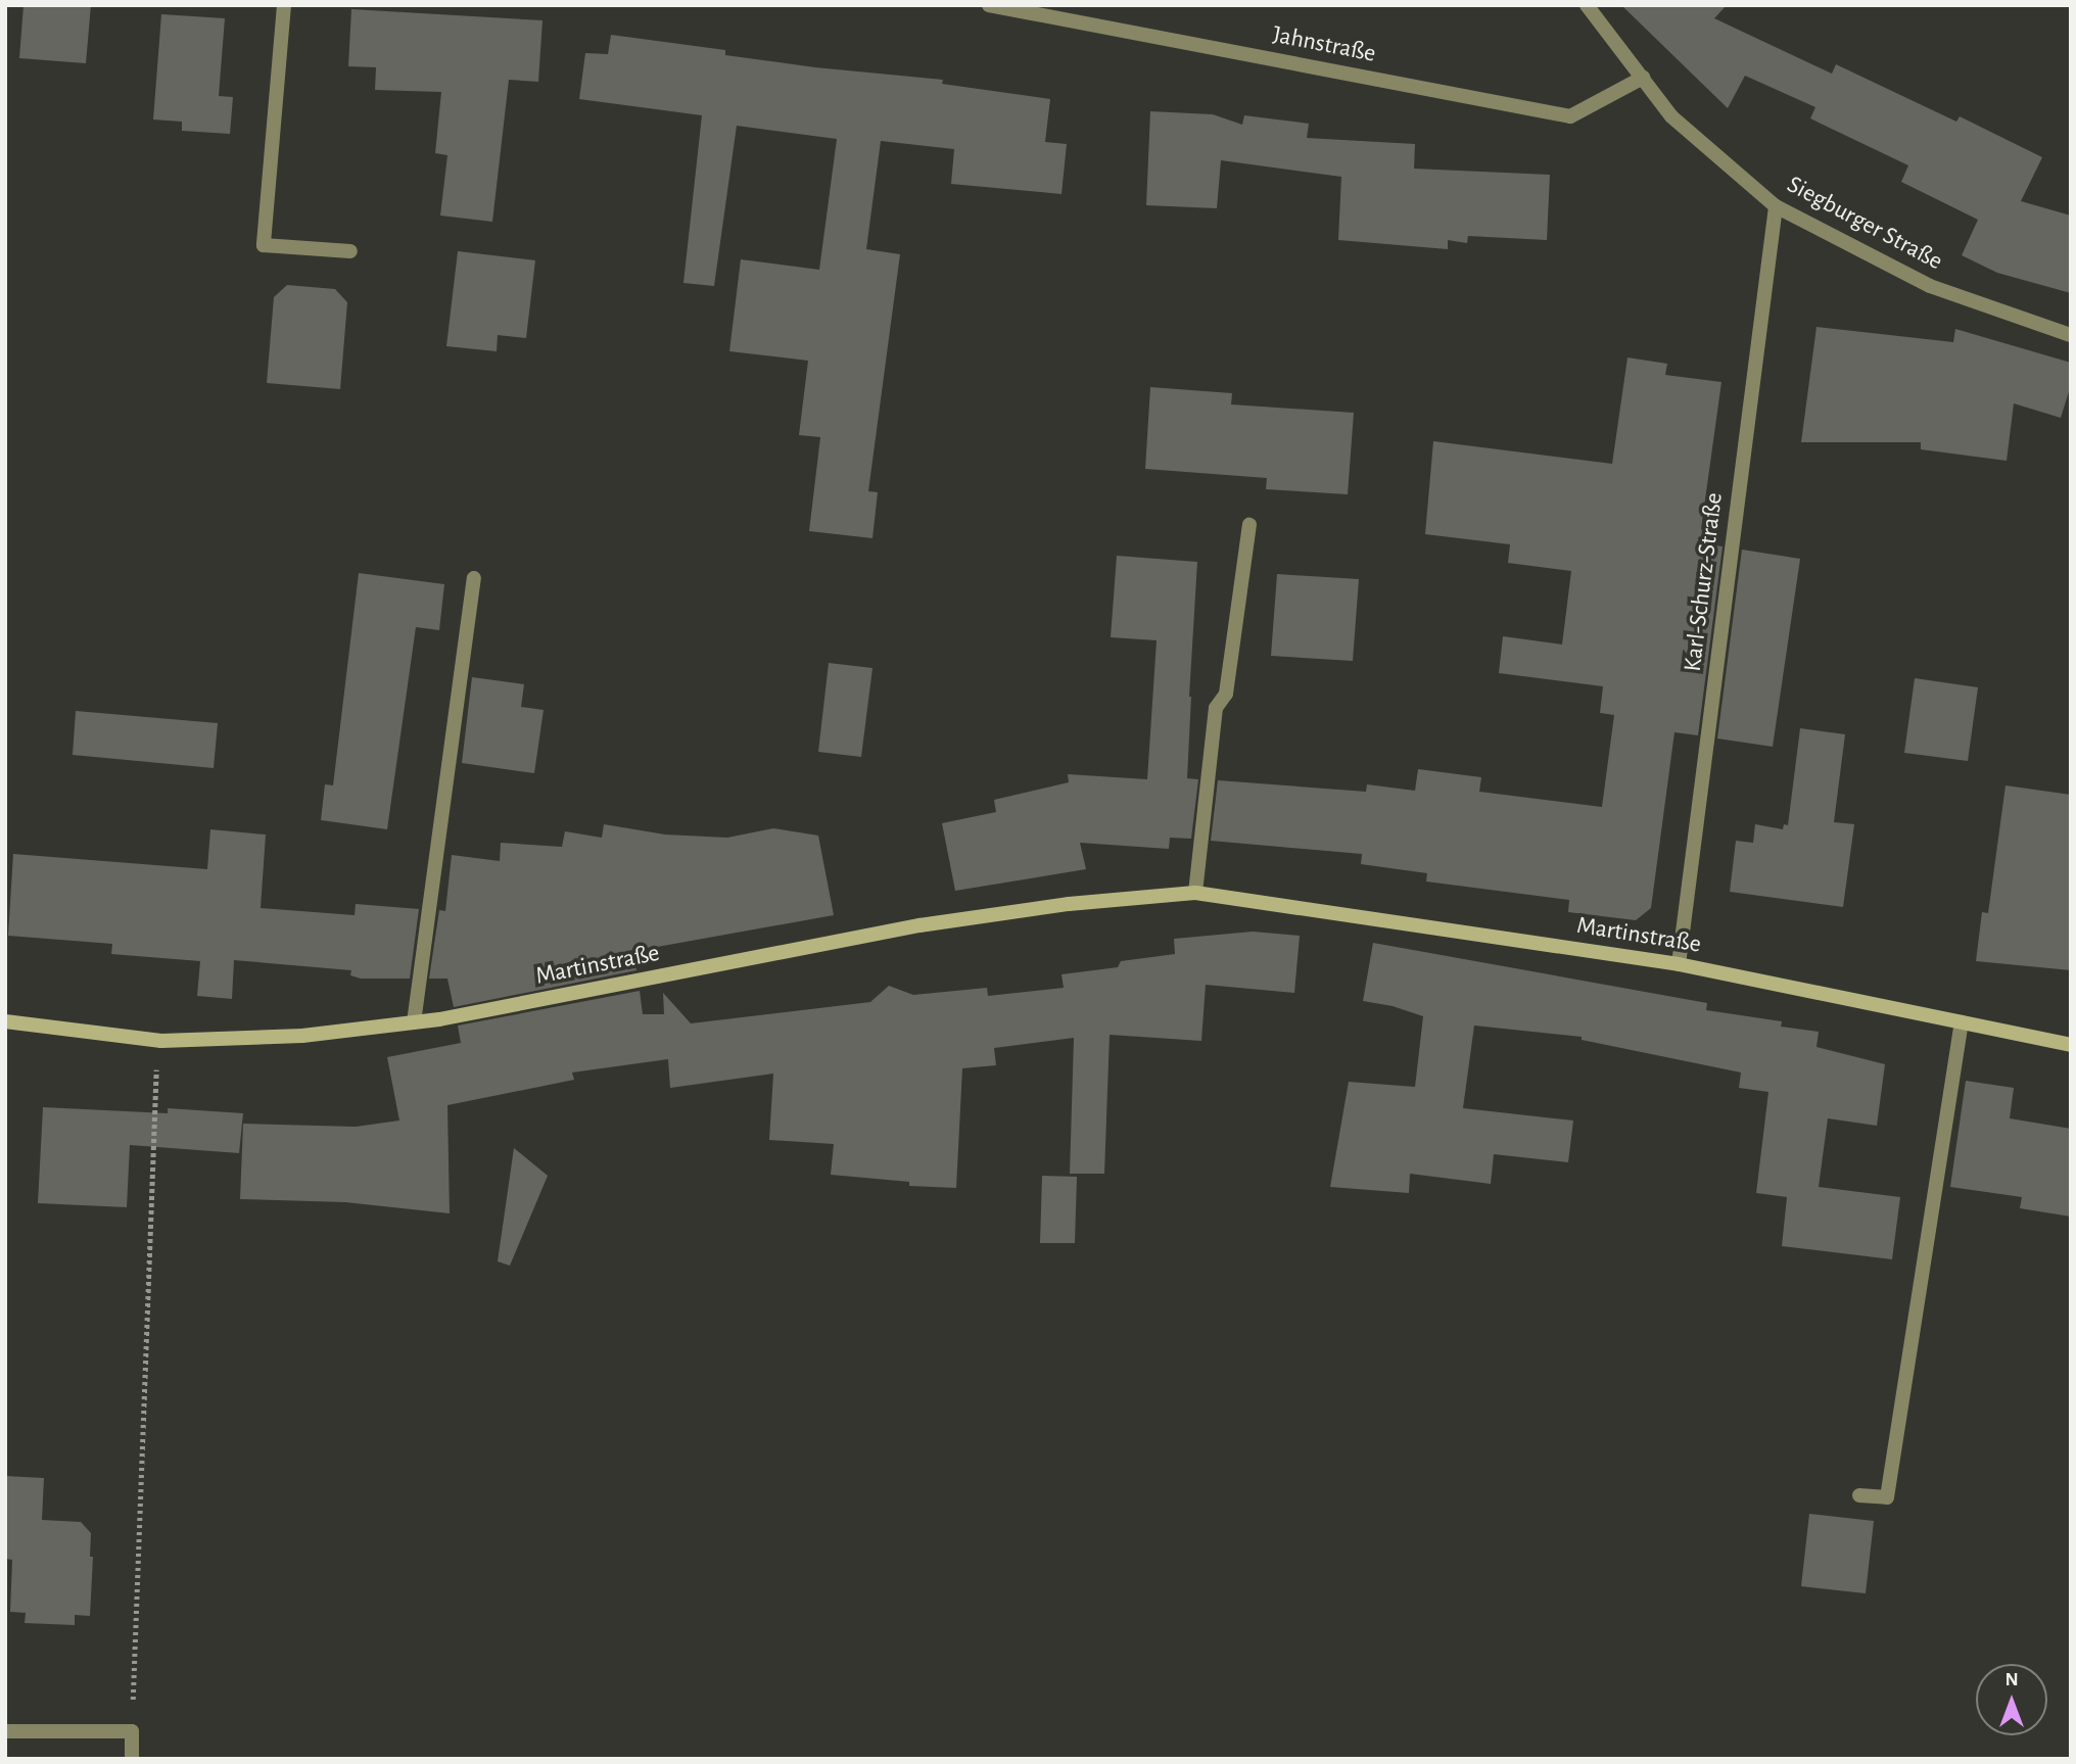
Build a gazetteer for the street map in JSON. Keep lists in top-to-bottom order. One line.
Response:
{"streets":{"street":["Jahnstraße","Siegburger Straße","Karl-Schurz-Straße","Martinstraße"]},"crossings":[["Jahnstraße","Siegburger Straße"],["Siegburger Straße","Karl-Schurz-Straße"],["Karl-Schurz-Straße","Martinstraße"]],"north":"top"}
